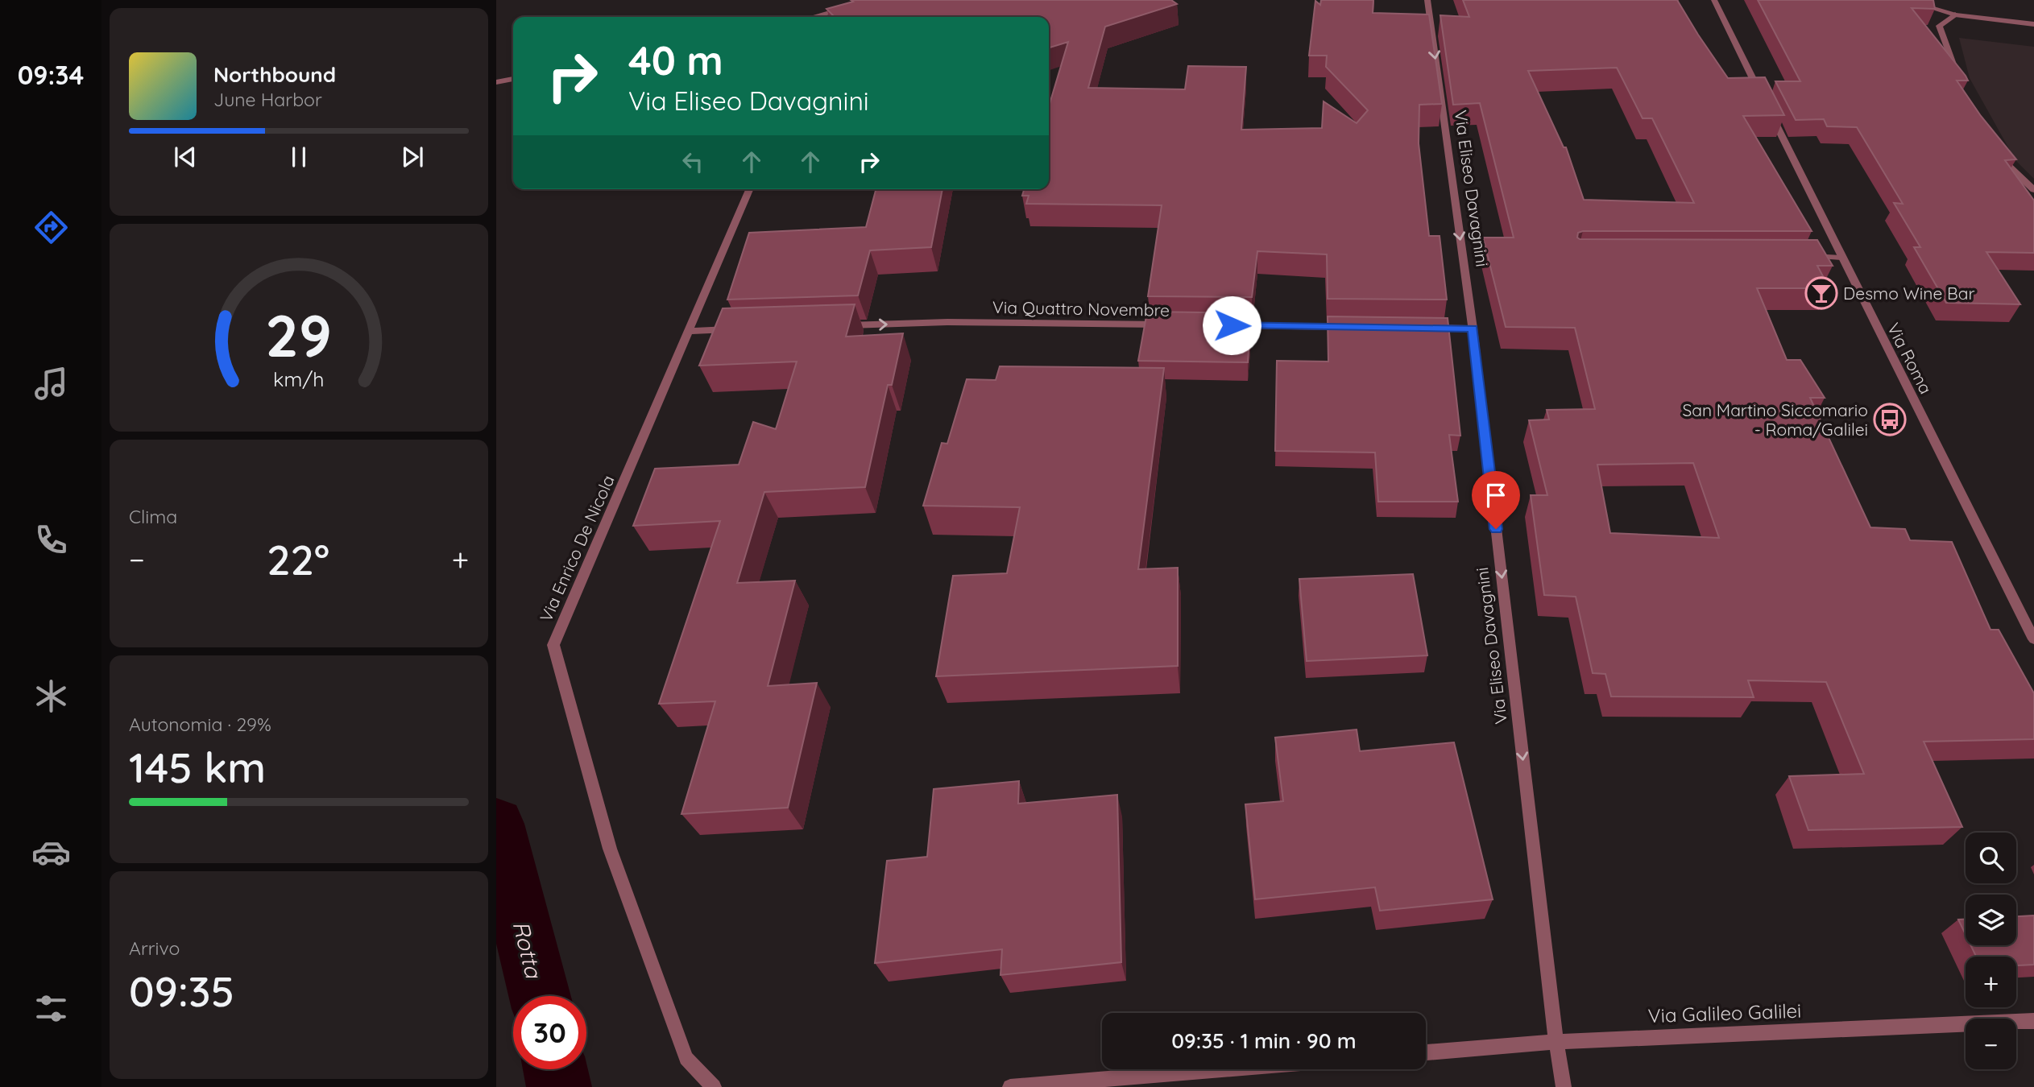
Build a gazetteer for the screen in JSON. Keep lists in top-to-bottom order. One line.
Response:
{"streets":{"street":["Via Eliseo Davagnini","Via Quattro Novembre","Via Roma","Via Enrico De Nicola","Via Galileo Galilei"]},"crossings":[["Via Eliseo Davagnini","Via Galileo Galilei"]],"one_way":["Via Eliseo Davagnini","Via Quattro Novembre"],"water":["Rotta"],"places":{"bar":["Desmo Wine Bar"],"bus stop":["San Martino Siccomario - Roma/Galilei"]},"page":{"tabs":"09:34","turn":["40 m","Via Eliseo Davagnini"],"song":["Northbound","June Harbor"],"tile":["Clima",["Autonomia · 29%","145 km"],["Arrivo","09:35"]],"heat":["−","22°","+"],"map_buttons":["+","−"],"limit":"30","trip":"09:35 · 1 min · 90 m","gauge":["29","km/h"]}}
